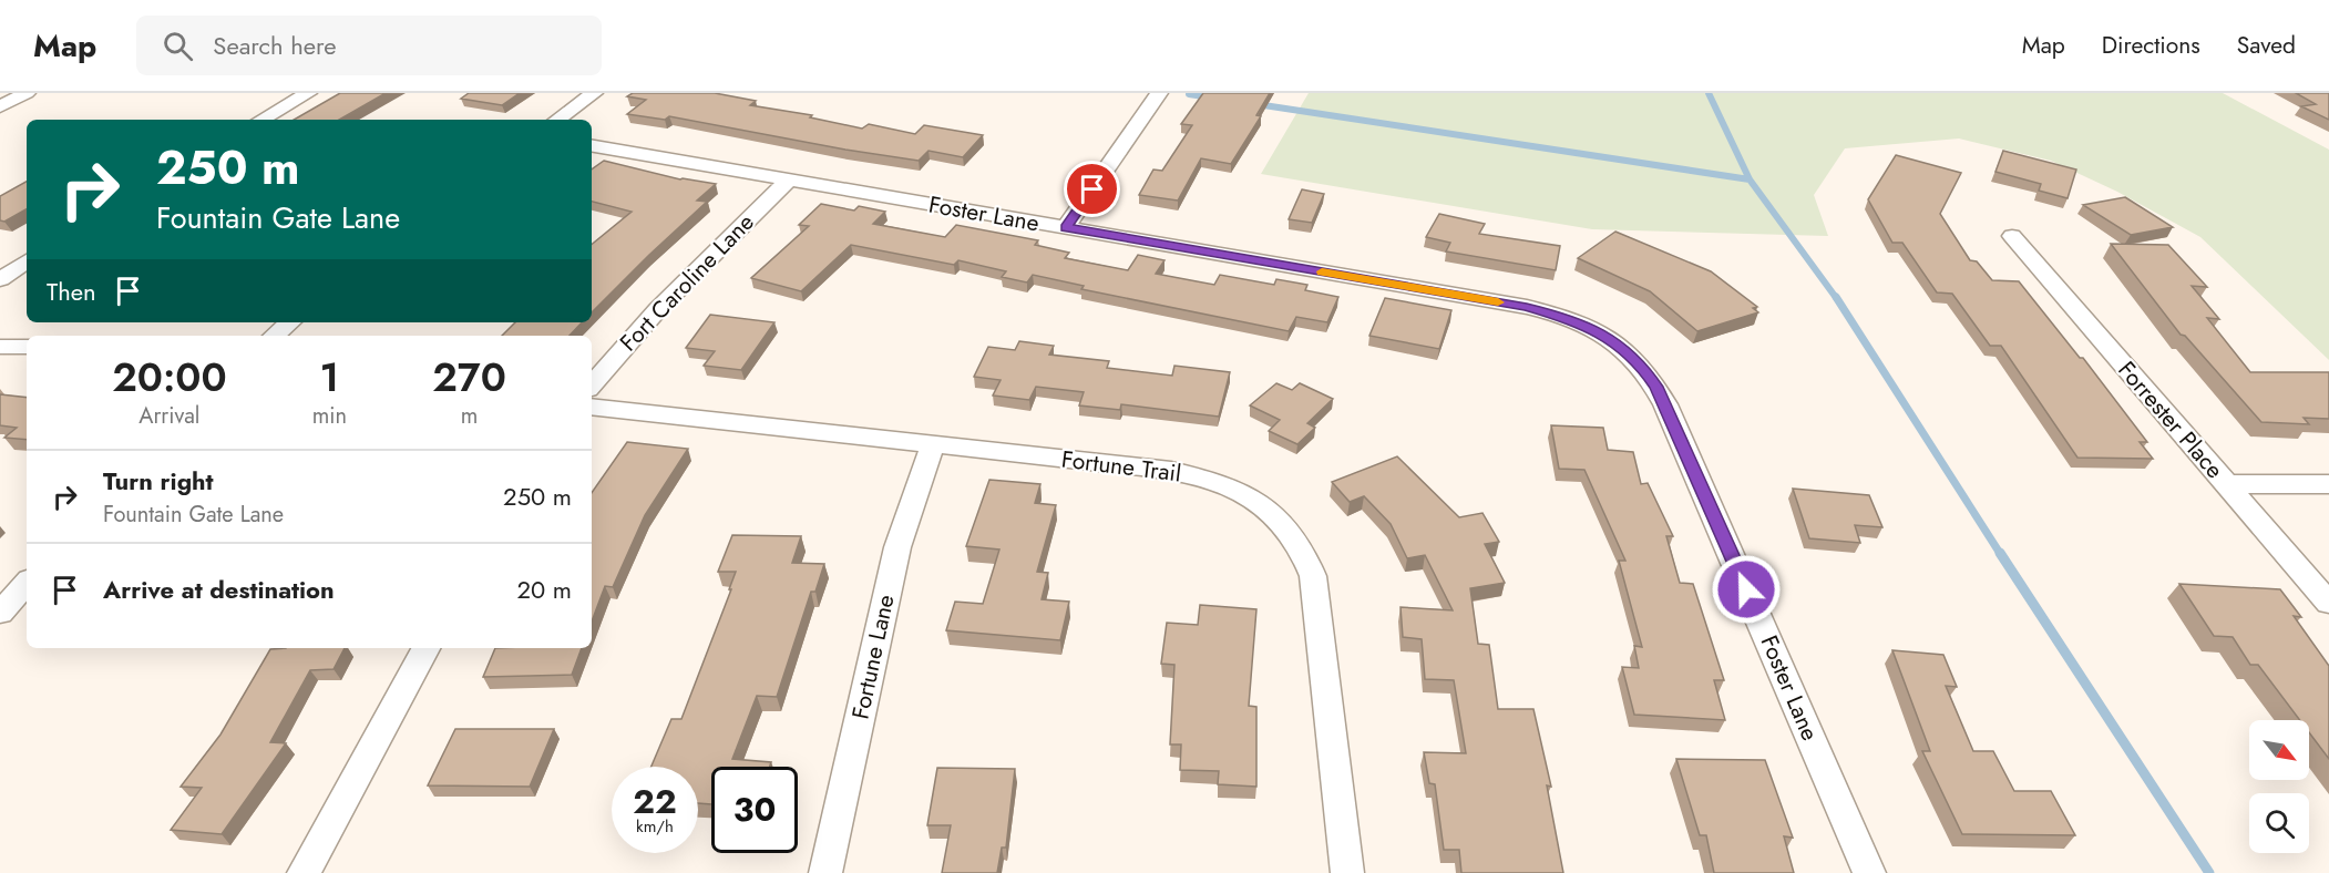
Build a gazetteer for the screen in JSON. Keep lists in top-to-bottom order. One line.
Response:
{"streets":{"street":["Foster Lane","Fort Caroline Lane","Forrester Place","Fortune Trail","Fortune Lane"]},"crossings":[["Foster Lane","Fort Caroline Lane"],["Fortune Trail","Fortune Lane"]],"north":"bottom right","page":{"header":"Map","search":"Search here","nav":["Map","Directions","Saved"],"turn":["250 m","Fountain Gate Lane"],"then":"Then","eta":["20:00","Arrival","1","min","270","m"],"list":[{"name":"Turn right","note":"Fountain Gate Lane","value":"250 m"},{"name":"Arrive at destination","value":"20 m"}],"speed":"22 km/h","limit":"30"}}
